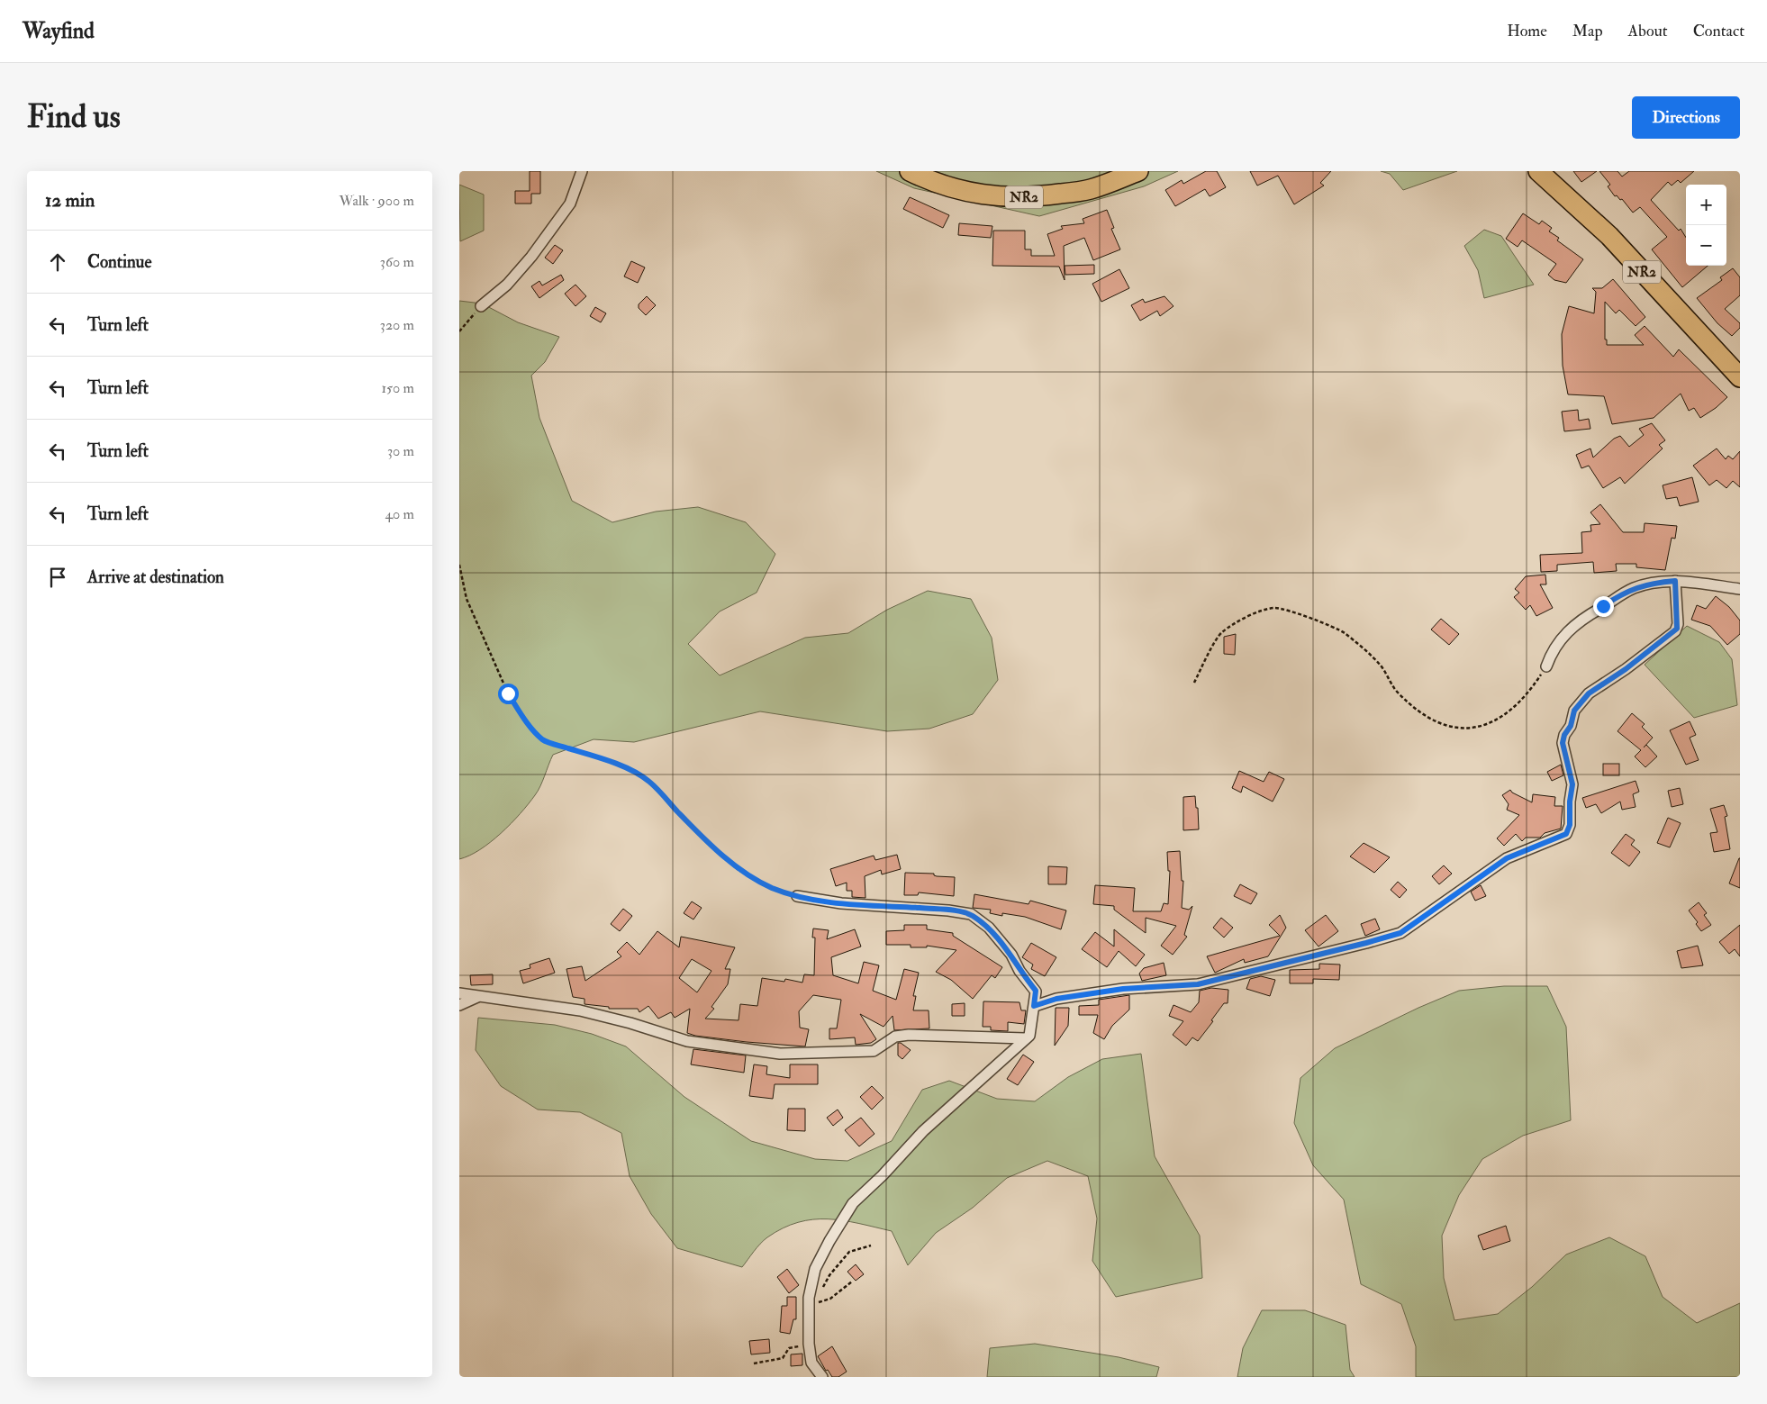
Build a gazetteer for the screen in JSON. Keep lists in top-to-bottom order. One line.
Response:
{"streets":{"highway":["NR2"]},"page":{"header":"Wayfind","nav":["Home","Map","About","Contact"],"buttons":"Directions","title":"Find us","heading":["12 min","Walk · 900 m"],"map_buttons":["+","−"],"list":[["Continue","360 m"],["Turn left","320 m"],["Turn left","150 m"],["Turn left","30 m"],["Turn left","40 m"],"Arrive at destination"]}}
